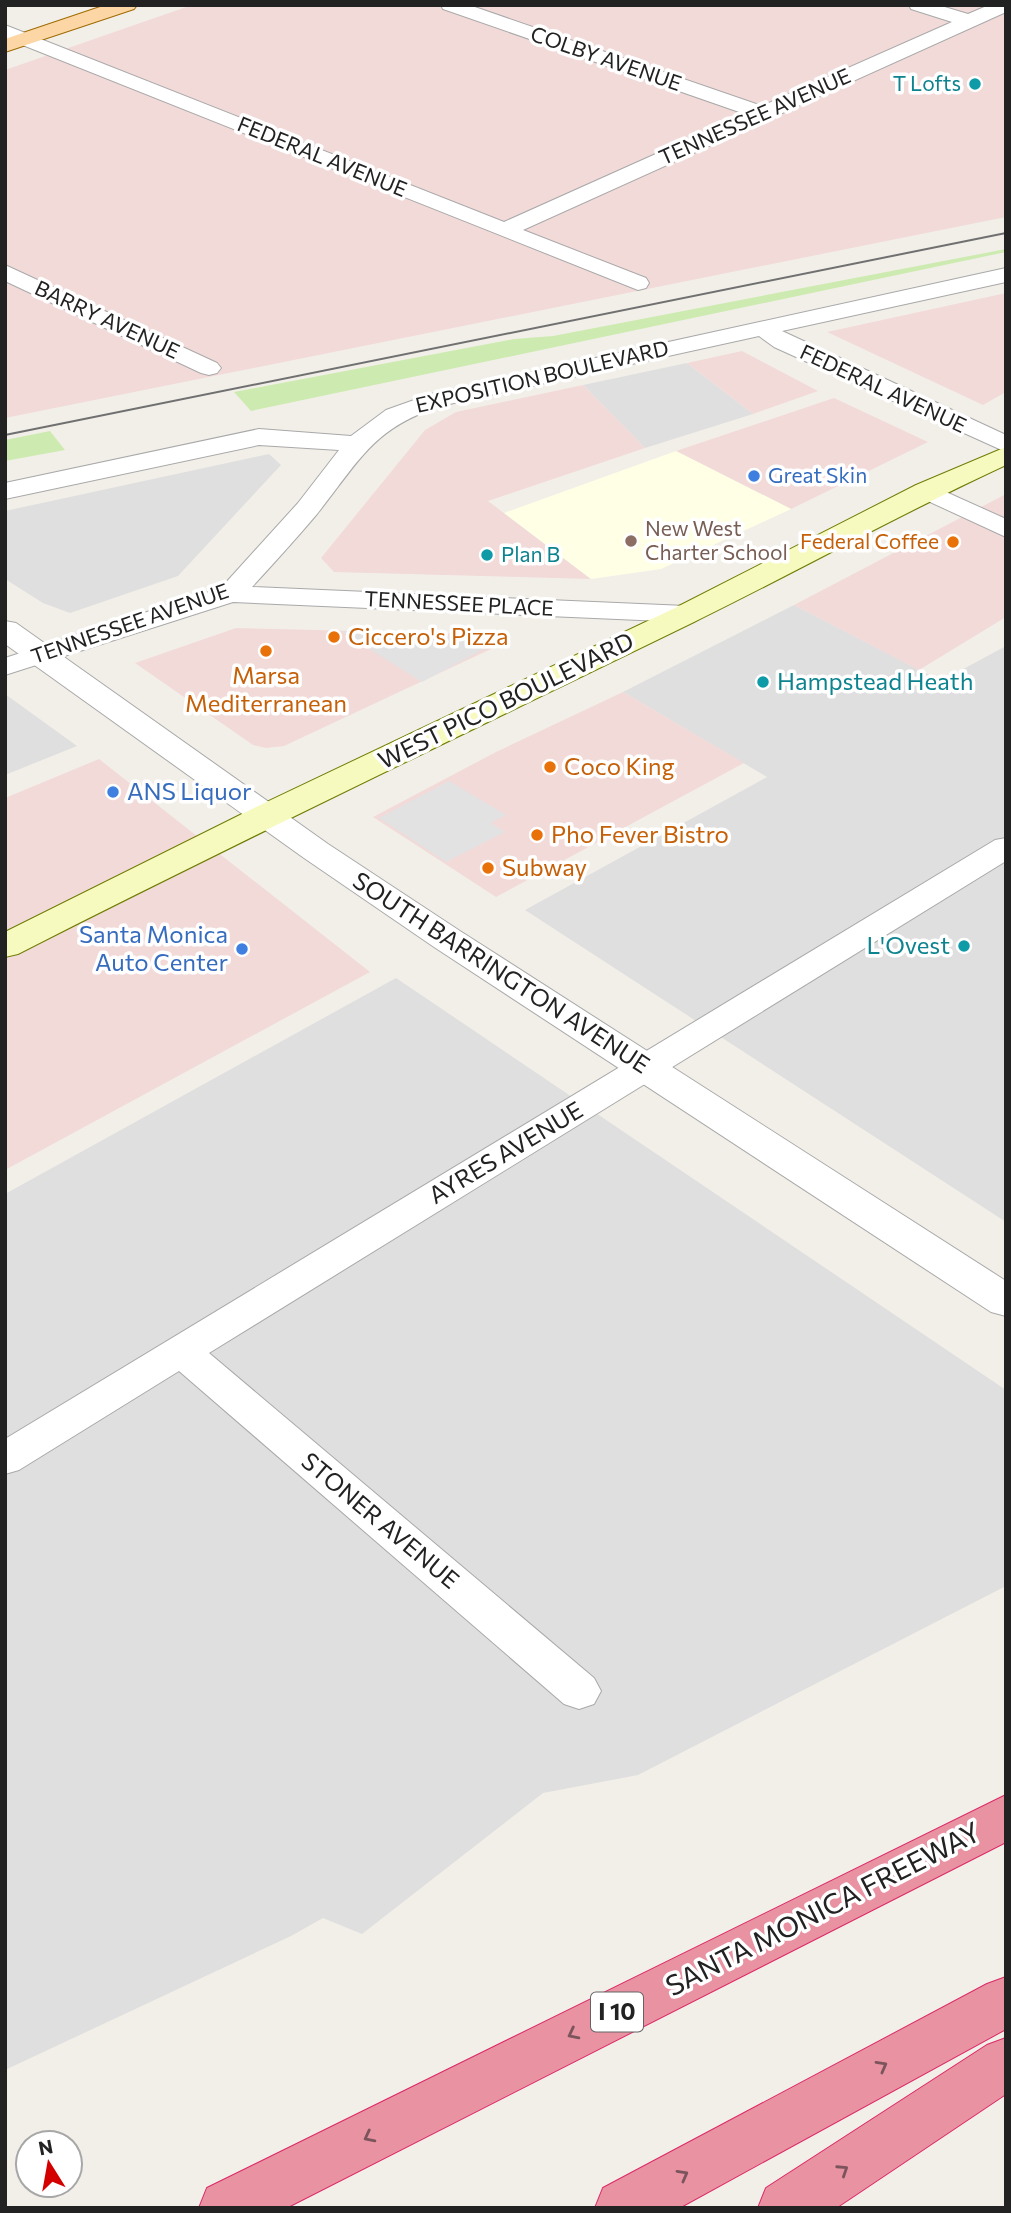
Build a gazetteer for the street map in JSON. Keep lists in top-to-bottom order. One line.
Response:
{"streets":{"highway":["SANTA MONICA FREEWAY","I 10"],"main road":["WEST PICO BOULEVARD"],"street":["COLBY AVENUE","TENNESSEE AVENUE","FEDERAL AVENUE","BARRY AVENUE","EXPOSITION BOULEVARD","TENNESSEE PLACE","SOUTH BARRINGTON AVENUE","AYRES AVENUE","STONER AVENUE"]},"crossings":[["COLBY AVENUE","TENNESSEE AVENUE"],["TENNESSEE AVENUE","FEDERAL AVENUE"],["TENNESSEE AVENUE","EXPOSITION BOULEVARD"],["TENNESSEE AVENUE","TENNESSEE PLACE"],["TENNESSEE AVENUE","SOUTH BARRINGTON AVENUE"],["FEDERAL AVENUE","EXPOSITION BOULEVARD"],["TENNESSEE PLACE","WEST PICO BOULEVARD"],["WEST PICO BOULEVARD","SOUTH BARRINGTON AVENUE"],["SOUTH BARRINGTON AVENUE","AYRES AVENUE"],["AYRES AVENUE","STONER AVENUE"]],"places":["T Lofts","Great Skin","New West Charter School","Federal Coffee","Plan B","Ciccero's Pizza","Marsa Mediterranean","Hampstead Heath","Coco King","ANS Liquor","Pho Fever Bistro","Subway","L'Ovest","Santa Monica Auto Center"],"north":"top"}
